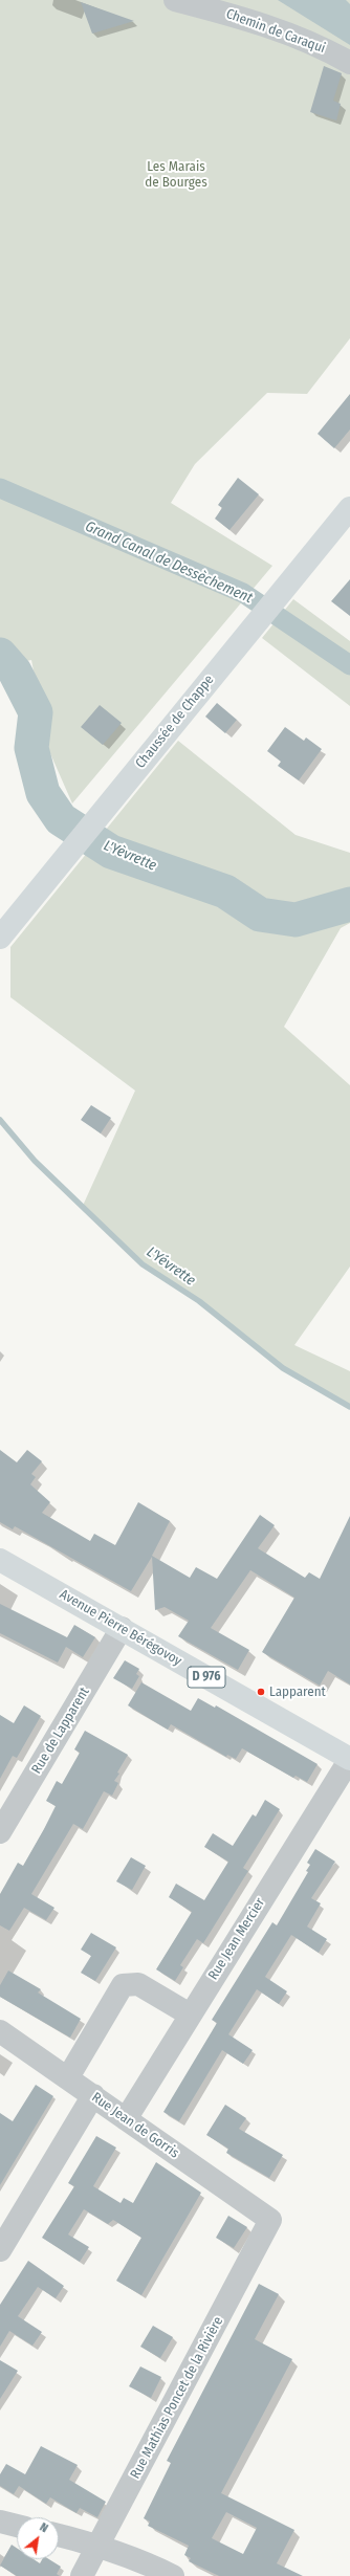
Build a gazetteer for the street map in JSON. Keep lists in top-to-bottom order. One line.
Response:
{"streets":{"main road":["Chaussée de Chappe","Avenue Pierre Bérégovoy","D 976"],"street":["Chemin de Caraqui","Rue de Lapparent","Rue Jean Mercier","Rue Jean de Gorris","Rue Mathias Poncet de la Rivière"]},"crossings":[["Avenue Pierre Bérégovoy","Rue de Lapparent"],["Avenue Pierre Bérégovoy","Rue Jean Mercier"],["Rue Jean Mercier","Rue Jean de Gorris"],["Rue Jean de Gorris","Rue Mathias Poncet de la Rivière"]],"water":["Grand Canal de Dessèchement","L'Yèvrette","L'Yévrette"],"parks":["Les Marais de Bourges"],"places":["Lapparent"],"north":"top right"}
